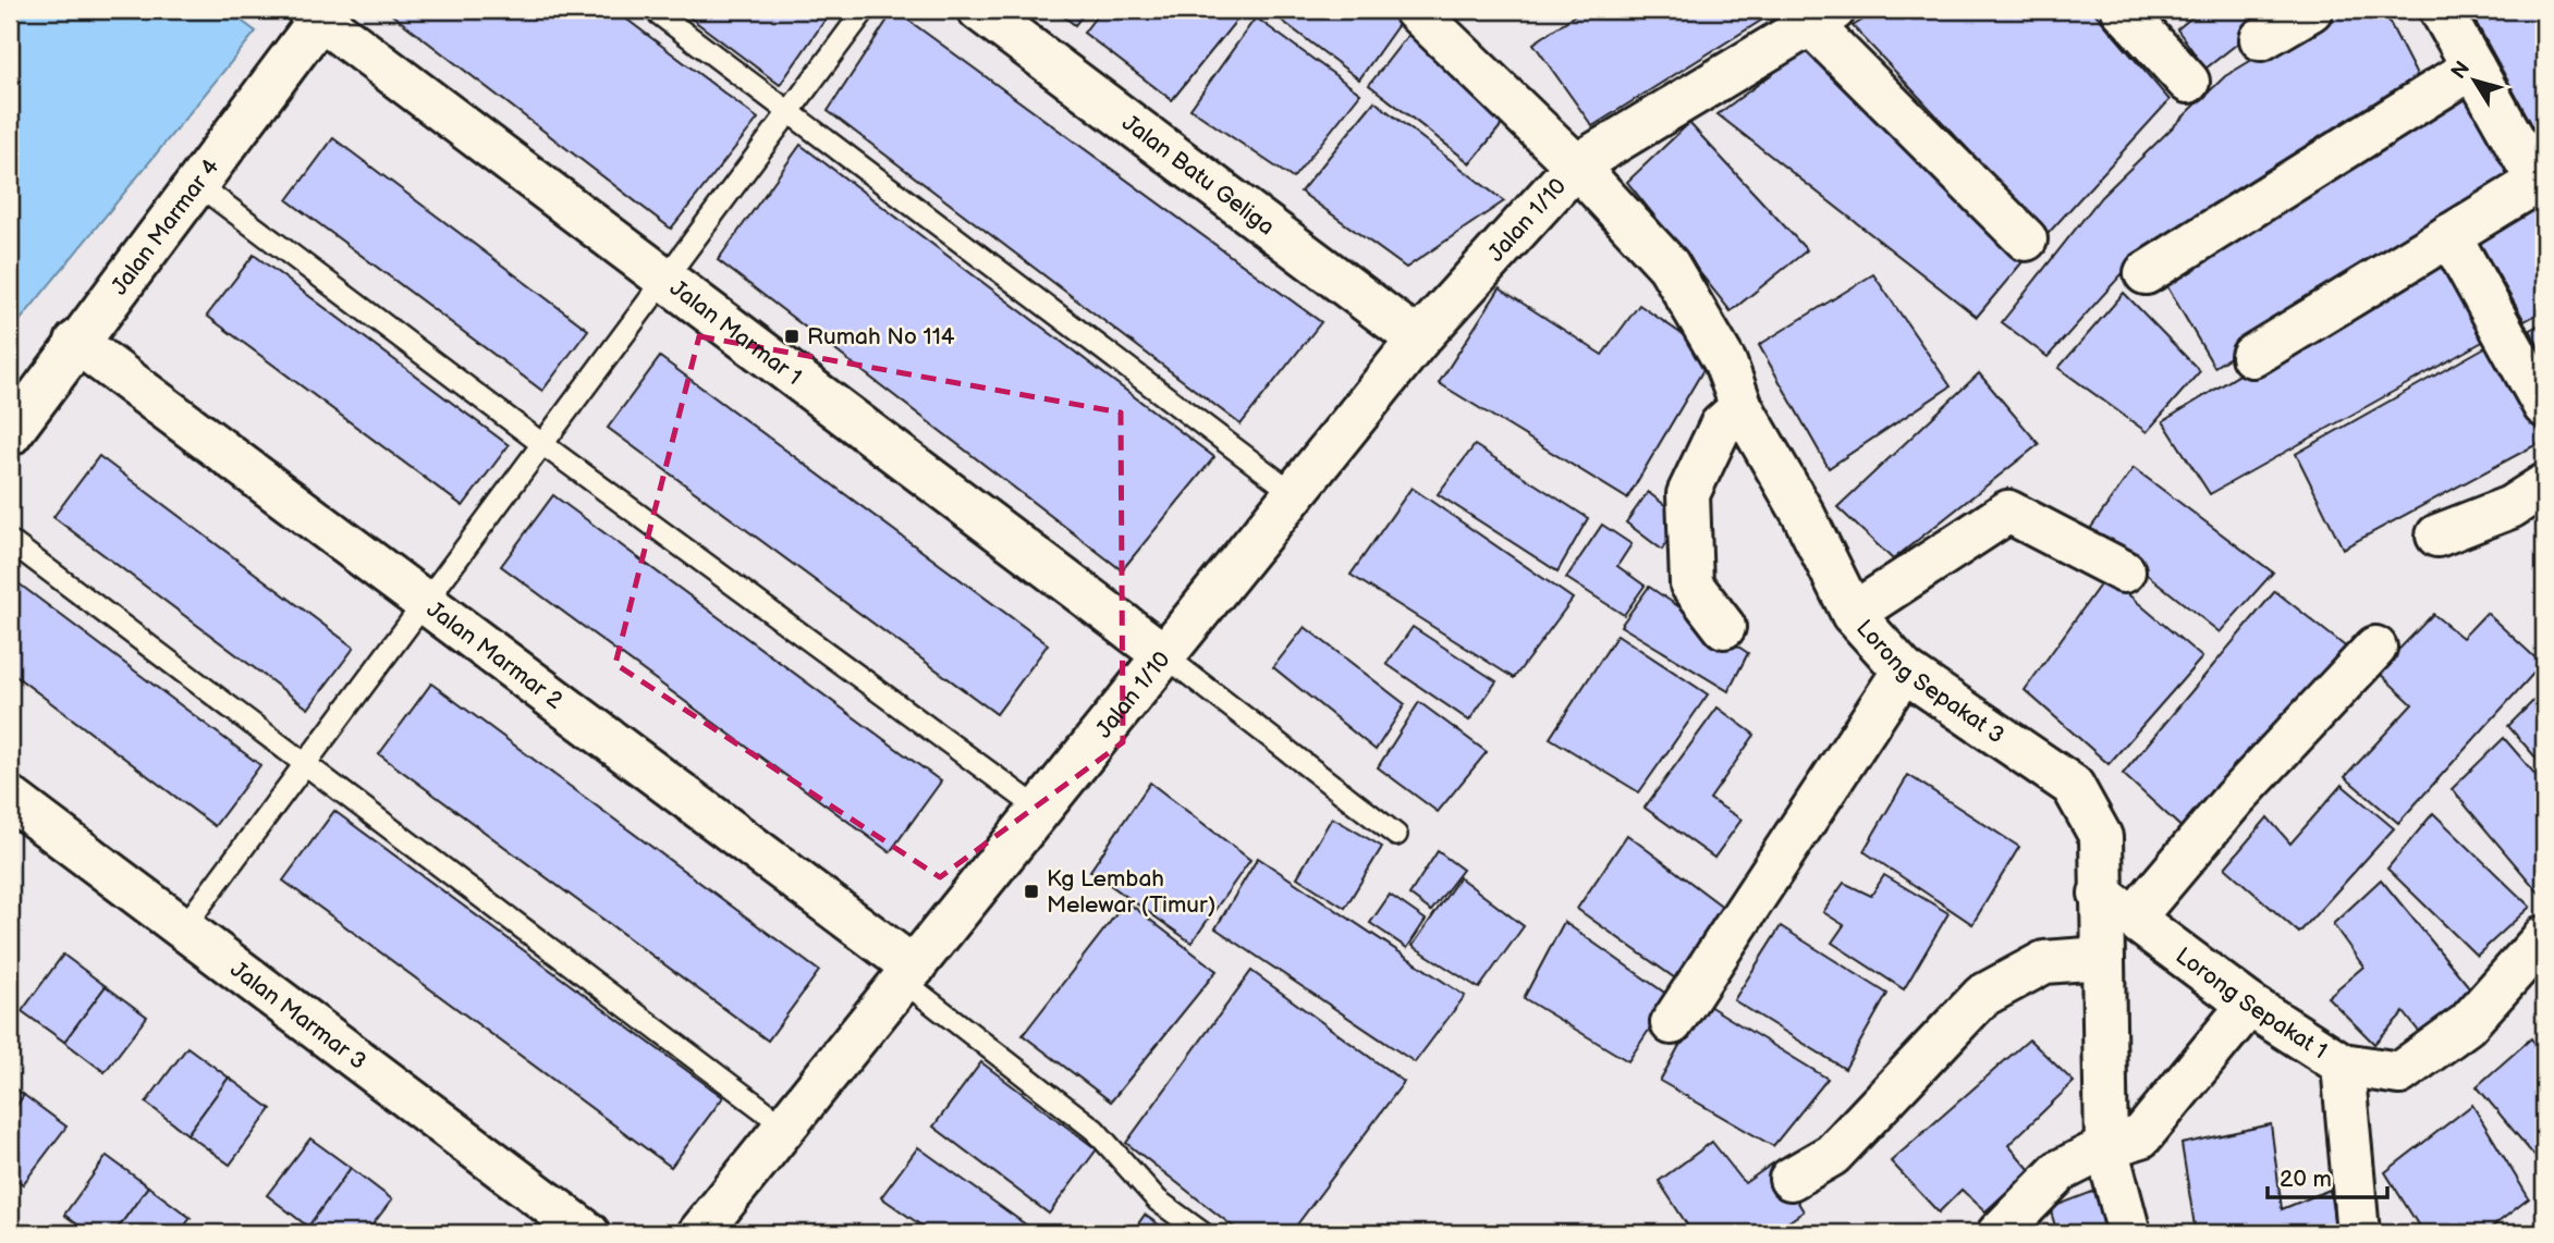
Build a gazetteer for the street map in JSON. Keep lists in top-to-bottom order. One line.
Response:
{"streets":{"street":["Jalan Batu Geliga","Jalan 1/10","Jalan Marmar 4","Jalan Marmar 1","Jalan Marmar 2","Lorong Sepakat 3","Lorong Sepakat 1","Jalan Marmar 3"]},"crossings":[["Jalan Batu Geliga","Jalan 1/10"],["Jalan 1/10","Jalan Marmar 1"],["Jalan 1/10","Jalan Marmar 2"],["Jalan 1/10","Lorong Sepakat 3"],["Jalan Marmar 4","Jalan Marmar 1"],["Jalan Marmar 4","Jalan Marmar 2"],["Lorong Sepakat 3","Lorong Sepakat 1"]],"places":{"transit":["Rumah No 114","Kg Lembah Melewar (Timur)"]},"scale_bar":"20 m","north":"top left"}
